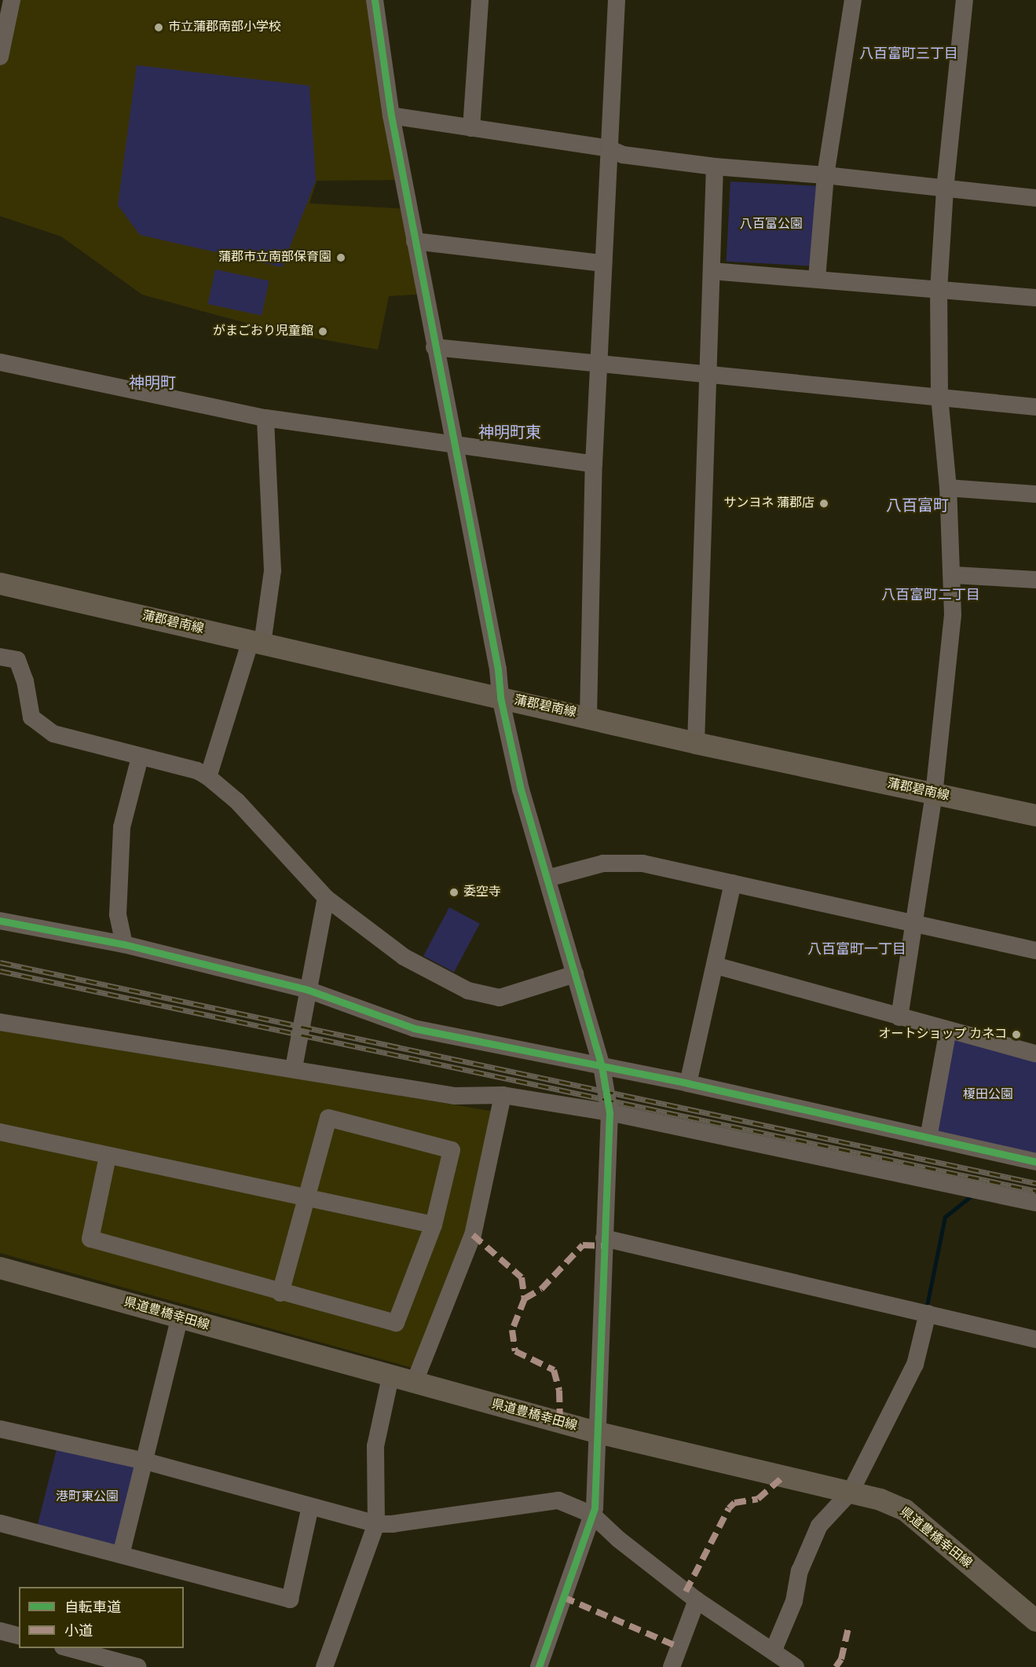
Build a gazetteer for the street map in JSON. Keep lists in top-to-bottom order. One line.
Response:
{"streets":{"main road":["蒲郡碧南線","県道豊橋幸田線"]},"districts":["八百富町三丁目","神明町","神明町東","八百富町","八百富町二丁目","八百富町一丁目"],"parks":["八百富公園","榎田公園","港町東公園"],"places":["市立蒲郡南部小学校","蒲郡市立南部保育園","がまごおり児童館","サンヨネ 蒲郡店","委空寺","オートショップ カネコ"],"legend":["自転車道","小道"]}
